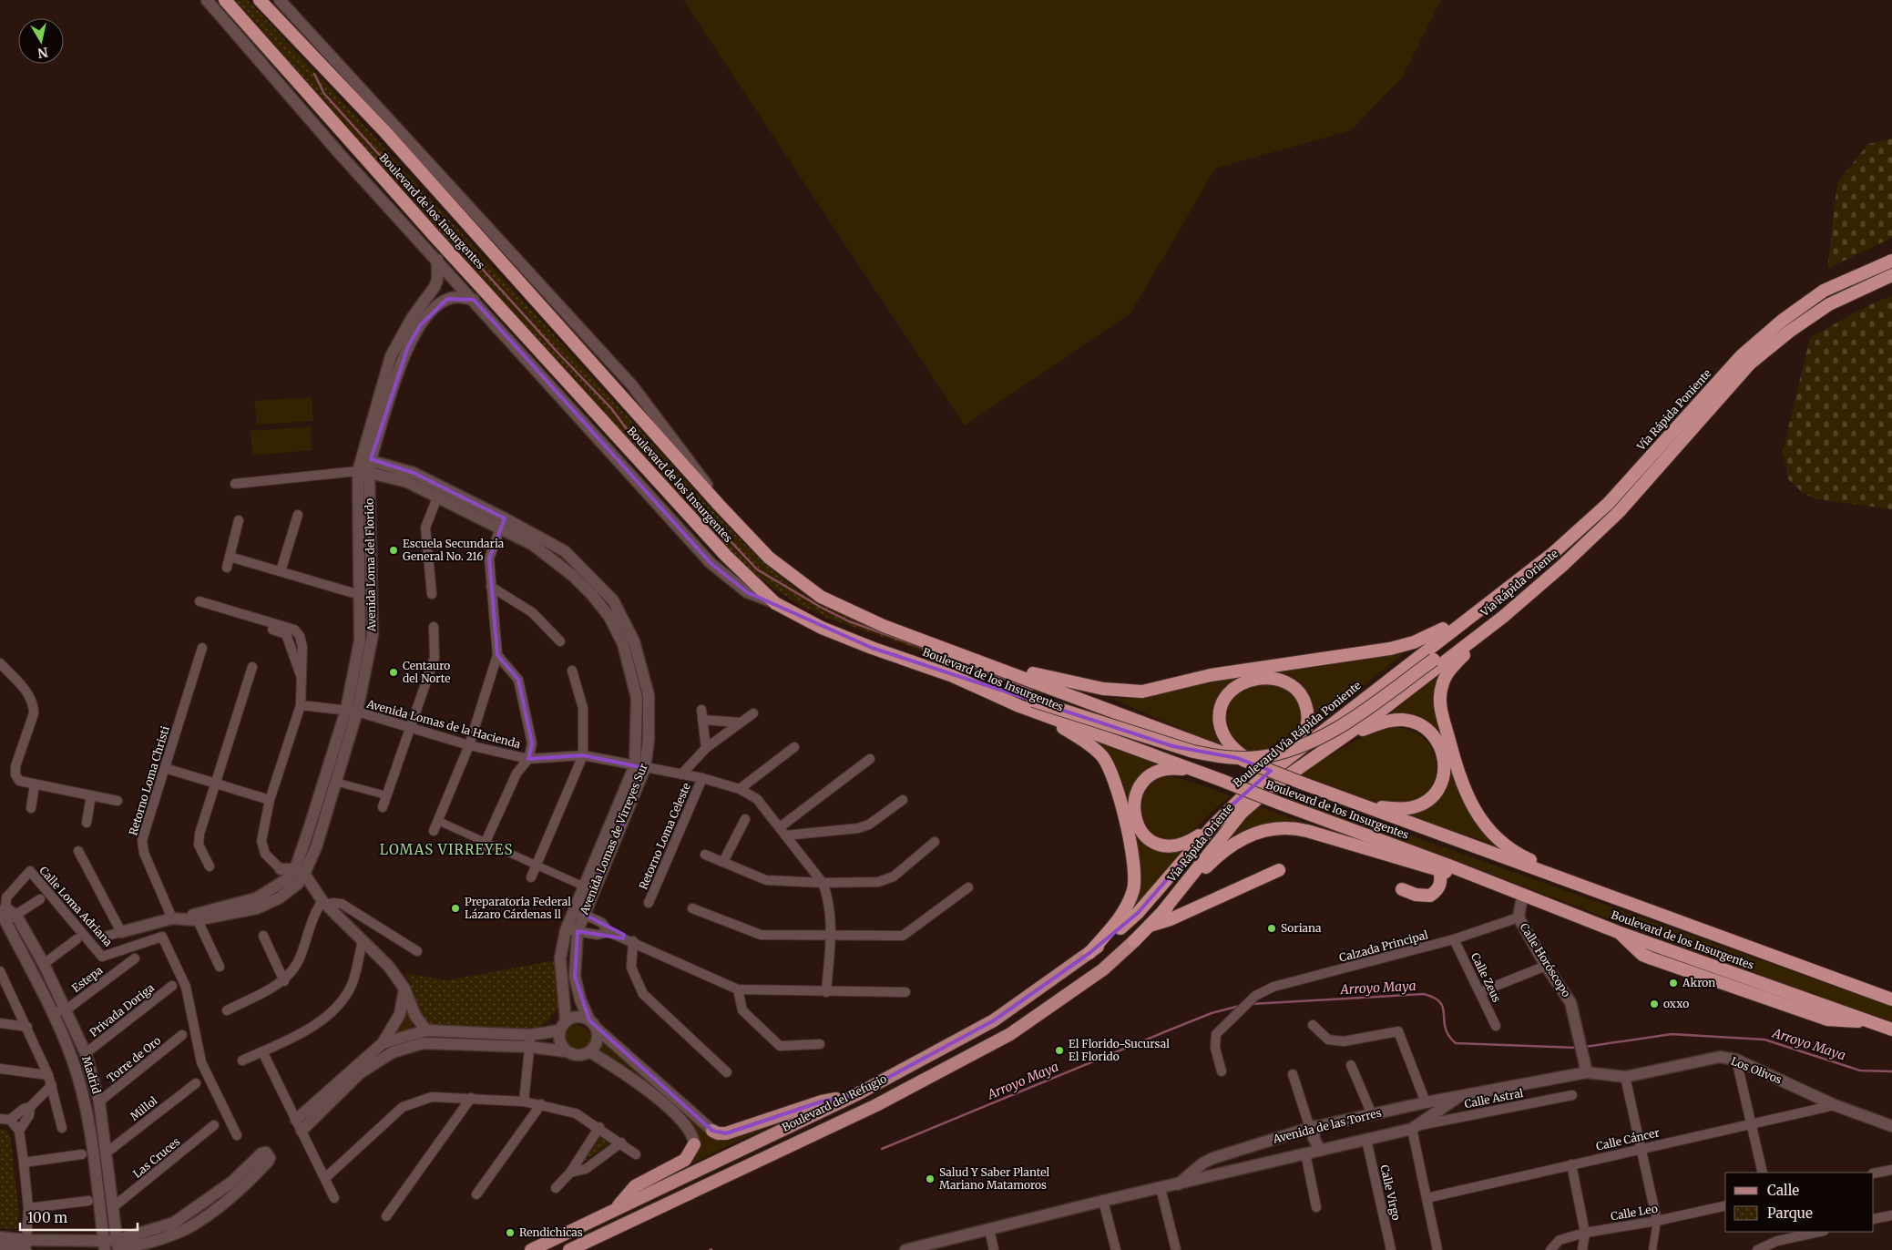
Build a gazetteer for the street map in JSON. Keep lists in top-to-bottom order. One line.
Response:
{"streets":{"highway":["Boulevard de los Insurgentes","Vía Rápida Poniente","Vía Rápida Oriente","Boulevard Vía Rápida Poniente"],"main road":["Boulevard del Refugio"],"street":["Avenida Loma del Florido","Avenida Lomas de la Hacienda","Retorno Loma Christi","Retorno Loma Celeste","Avenida Lomas de Virreyes Sur","Calle Loma Adriana","Calzada Principal","Calle Horóscopo","Calle Zeus","Estepa","Privada Doriga","Torre de Oro","Los Olivos","Madrid","Calle Astral","Millol","Avenida de las Torres","Calle Cáncer","Las Cruces","Calle Virgo","Calle Leo"]},"crossings":[["Vía Rápida Poniente","Boulevard Vía Rápida Poniente"],["Avenida Loma del Florido","Avenida Lomas de la Hacienda"],["Avenida Loma del Florido","Retorno Loma Christi"],["Avenida Loma del Florido","Avenida Lomas de Virreyes Sur"],["Avenida Lomas de la Hacienda","Retorno Loma Celeste"],["Avenida Lomas de la Hacienda","Avenida Lomas de Virreyes Sur"],["Boulevard Vía Rápida Poniente","Boulevard del Refugio"],["Calzada Principal","Calle Horóscopo"],["Calzada Principal","Calle Zeus"],["Calle Horóscopo","Los Olivos"],["Calle Horóscopo","Avenida de las Torres"],["Estepa","Madrid"],["Privada Doriga","Madrid"],["Torre de Oro","Madrid"],["Los Olivos","Avenida de las Torres"],["Los Olivos","Calle Cáncer"],["Madrid","Millol"],["Madrid","Las Cruces"],["Calle Astral","Avenida de las Torres"],["Avenida de las Torres","Calle Virgo"]],"districts":["LOMAS VIRREYES"],"water":["Arroyo Maya"],"places":["Escuela Secundaria General No. 216","Centauro del Norte","Preparatoria Federal Lázaro Cárdenas ll","Soriana","Akron","oxxo","El Florido-Sucursal El Florido","Salud Y Saber Plantel Mariano Matamoros","Rendichicas"],"legend":["Calle","Parque"],"scale_bar":"100 m","north":"bottom"}
